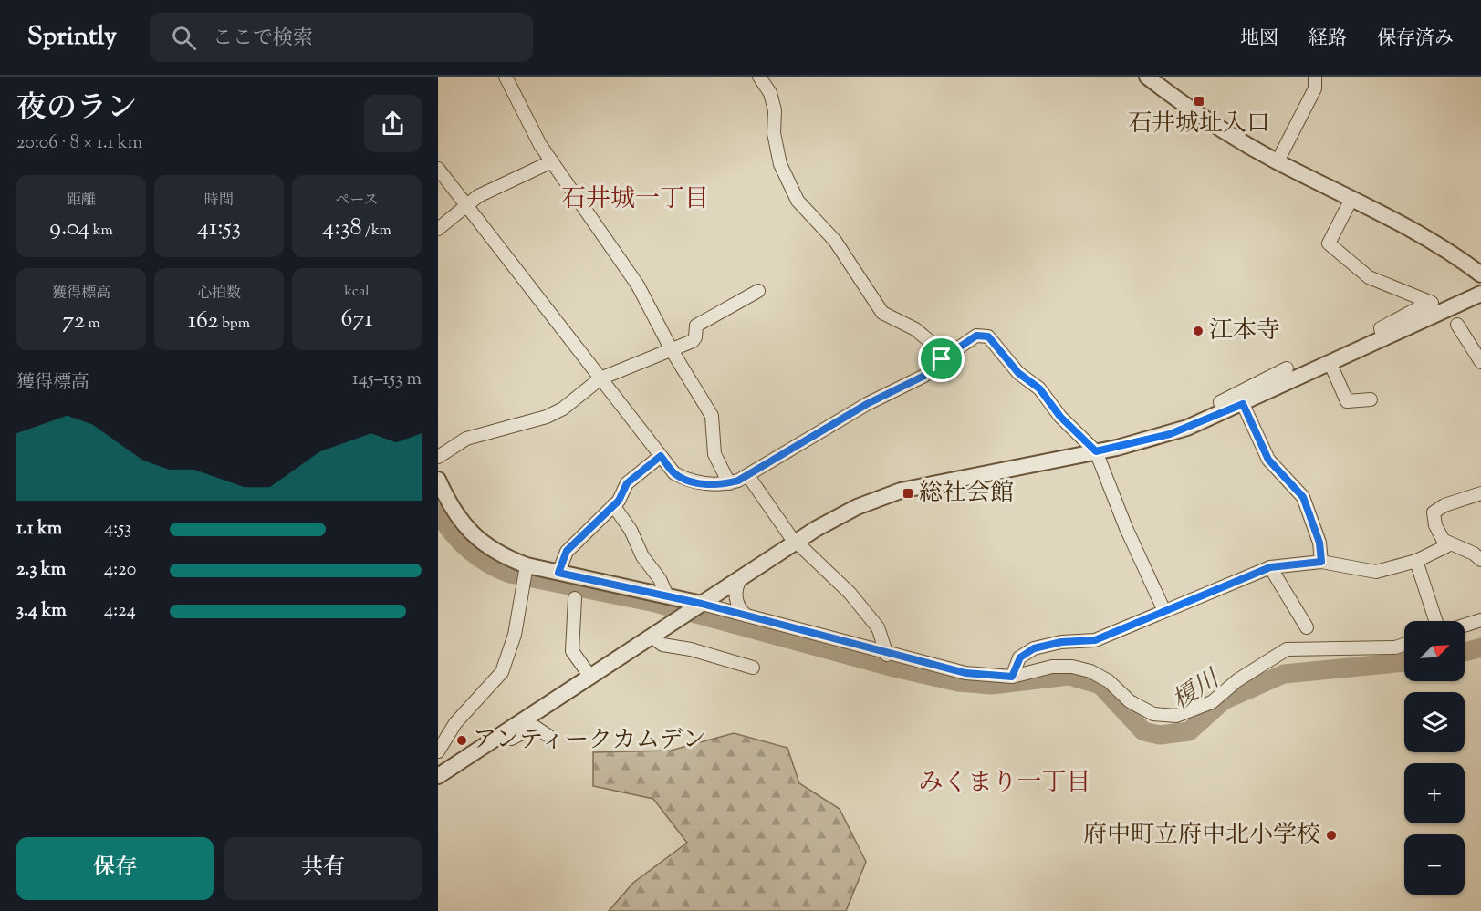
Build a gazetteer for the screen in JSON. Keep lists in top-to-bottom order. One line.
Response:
{"districts":["石井城一丁目","みくまり一丁目"],"water":["榎川"],"places":{"transit":["石井城址入口","総社会館"],"other":["江本寺","アンティークカムデン","府中町立府中北小学校"]},"north":"top right","page":{"header":"Sprintly","search":"ここで検索","nav":["地図","経路","保存済み"],"heading":["夜のラン","20:06 · 8 × 1.1 km"],"stats":[["距離","9.04 km"],["時間","41:53"],["ペース","4:38 /km"],["獲得標高","72 m"],["心拍数","162 bpm"],["kcal","671"]],"chart":["獲得標高","145–153 m"],"list":[{"name":"1.1 km","note":"4:53"},{"name":"2.3 km","note":"4:20"},{"name":"3.4 km","note":"4:24"}],"map_buttons":["+","−"],"buttons":["保存","共有"]}}
